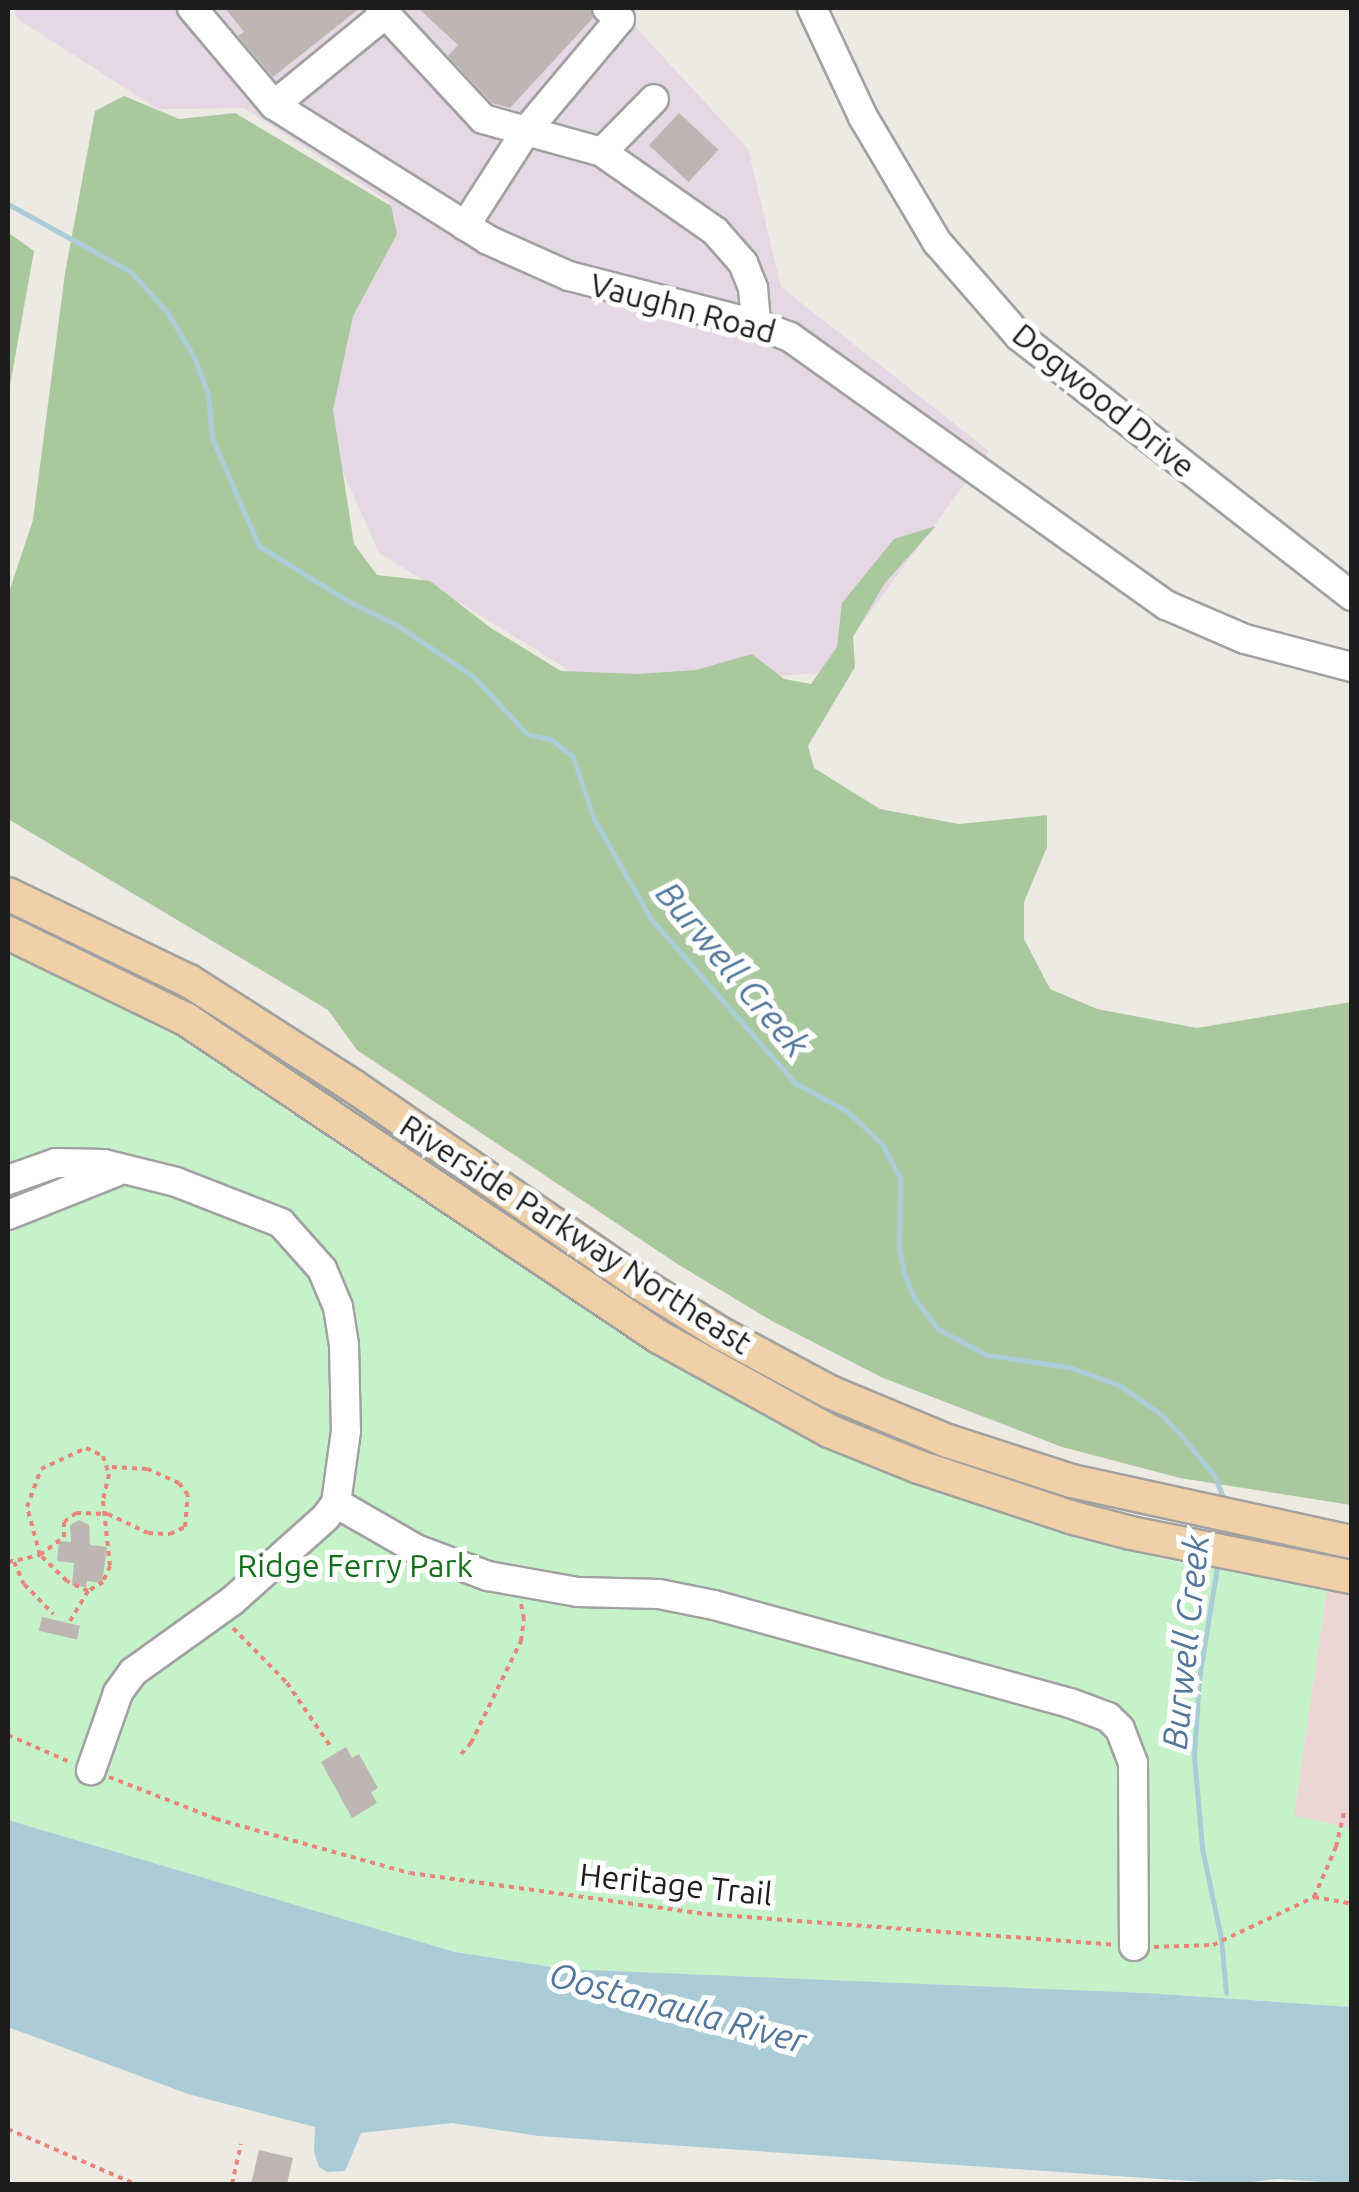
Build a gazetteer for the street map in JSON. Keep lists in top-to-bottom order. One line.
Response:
{"streets":{"main road":["Riverside Parkway Northeast"],"street":["Vaughn Road","Dogwood Drive"],"path":["Heritage Trail"]},"water":["Burwell Creek","Oostanaula River"],"parks":["Ridge Ferry Park"]}
